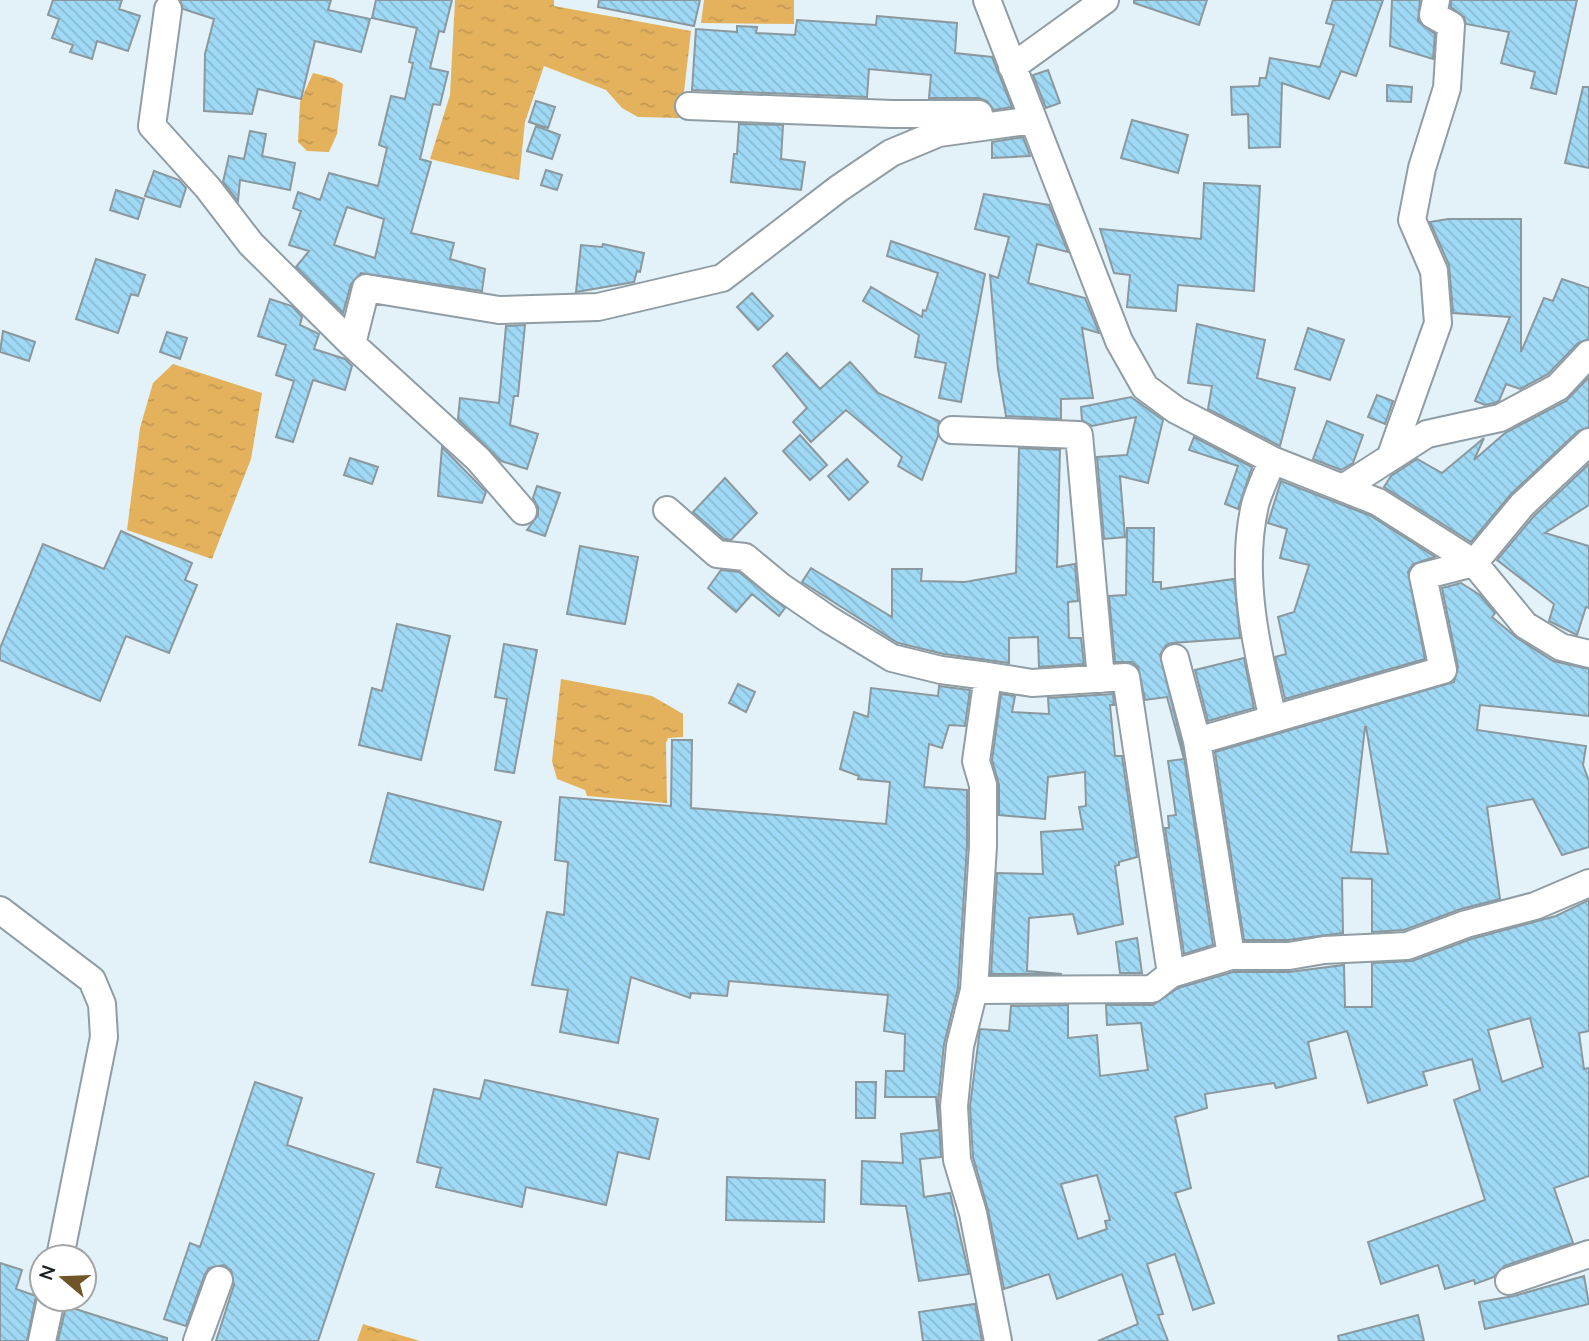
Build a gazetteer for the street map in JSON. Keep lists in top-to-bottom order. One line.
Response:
{"north":"left"}
